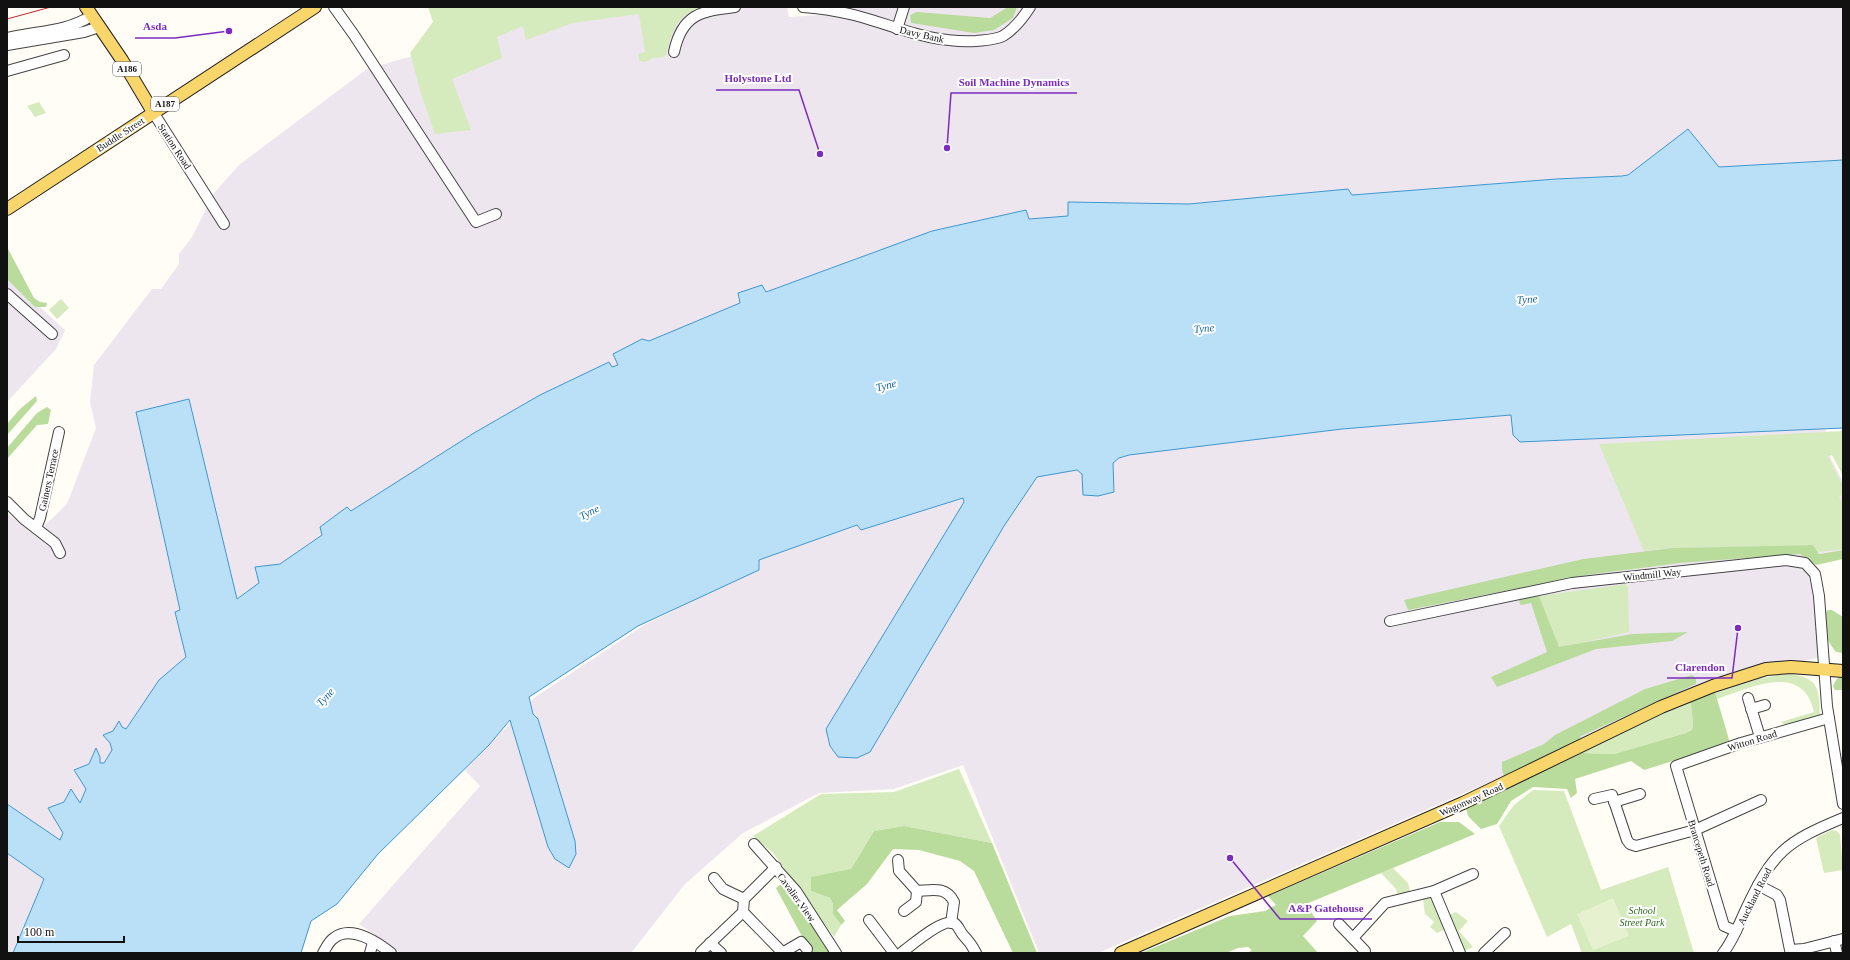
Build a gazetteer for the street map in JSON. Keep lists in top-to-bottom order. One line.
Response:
{"streets":{"main road":["A186","A187","Buddle Street","Station Road","Wagonway Road"],"street":["Davy Bank","Gainers Terrace","Windmill Way","Witton Road","Brancepeth Road","Auckland Road","Cavalier View"]},"crossings":[["Buddle Street","Station Road"],["Windmill Way","Wagonway Road"],["Witton Road","Brancepeth Road"],["Brancepeth Road","Auckland Road"]],"water":["Tyne"],"parks":["School Street Park"],"places":["Asda","Soil Machine Dynamics","Holystone Ltd","Clarendon","A&P Gatehouse"],"scale_bar":"100 m"}
